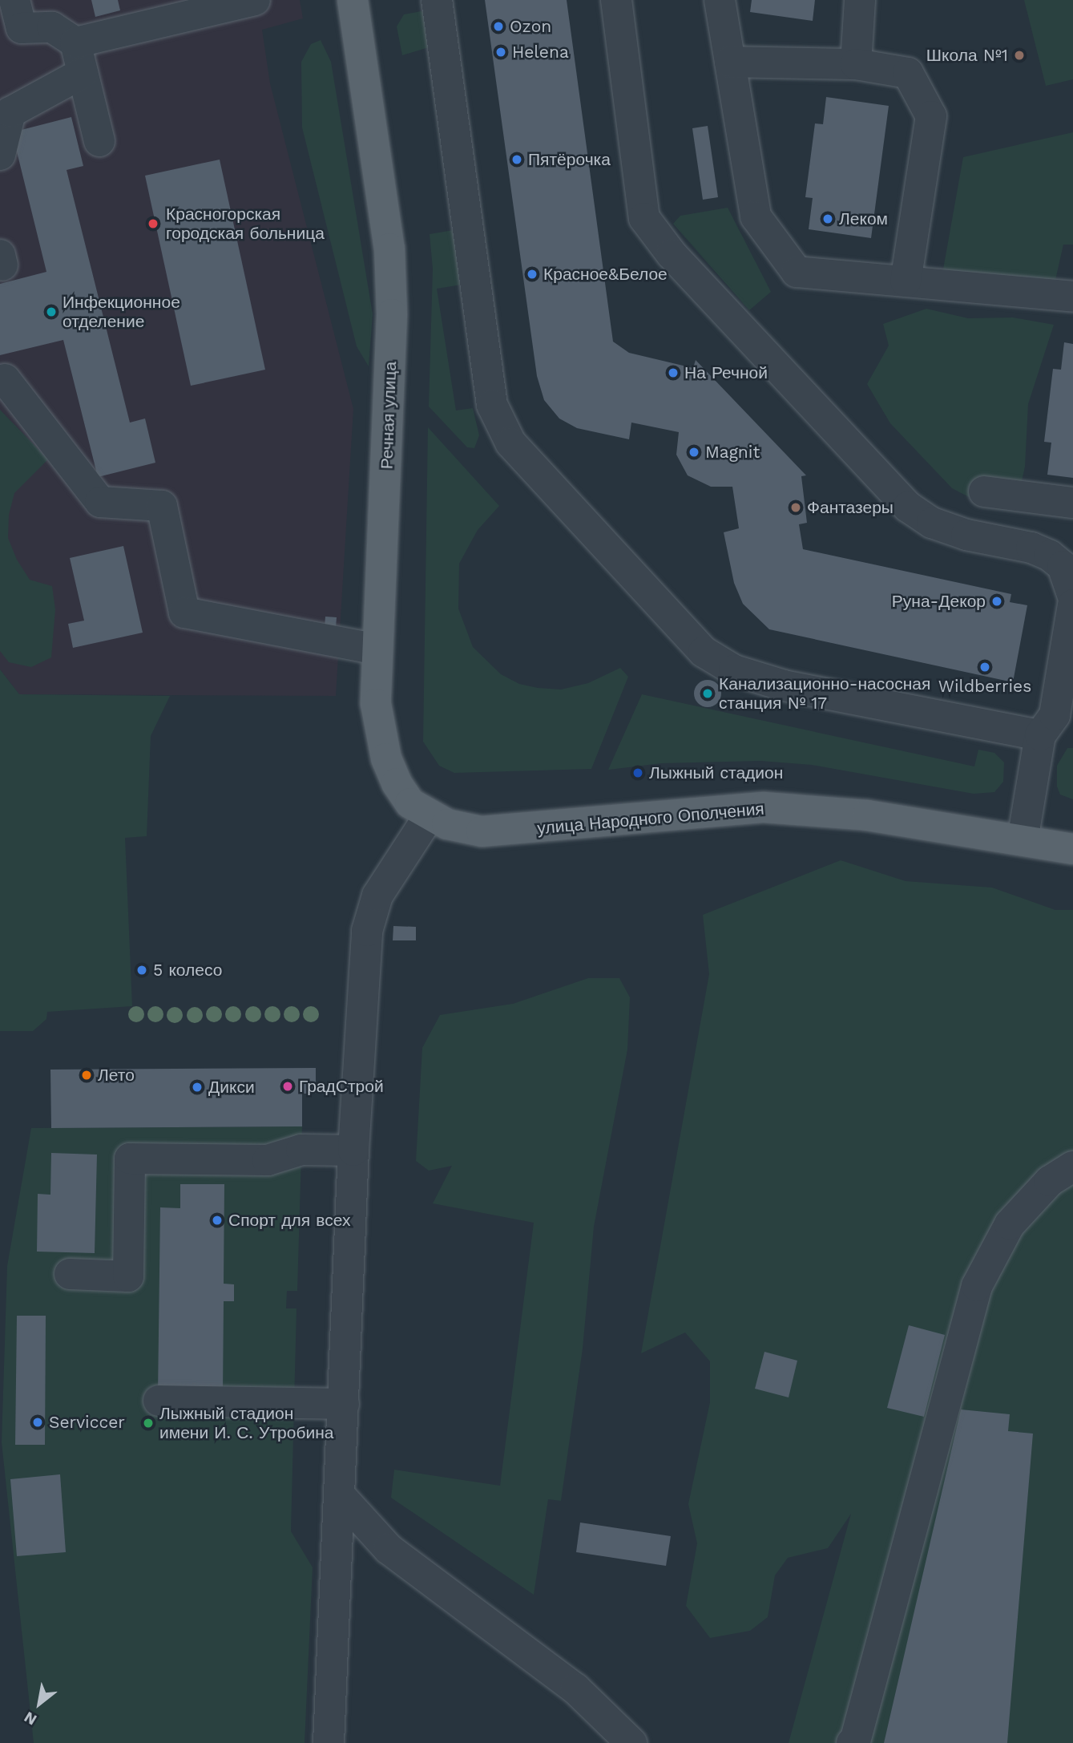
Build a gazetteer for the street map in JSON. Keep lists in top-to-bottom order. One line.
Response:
{"streets":{"main road":["Речная улица","улица Народного Ополчения"]},"crossings":[["Речная улица","улица Народного Ополчения"]],"places":["Ozon","Helena","Школа №1","Пятёрочка","Леком","Красногорская городская больница","Красное&Белое","Инфекционное отделение","На Речной","Magnit","Фантазеры","Руна-Декор","Wildberries","Канализационно-насосная станция № 17","Лыжный стадион","5 колесо","Лето","ГрадСтрой","Дикси","Спорт для всех","Serviccer","Лыжный стадион имени И. С. Утробина"],"north":"bottom left"}
